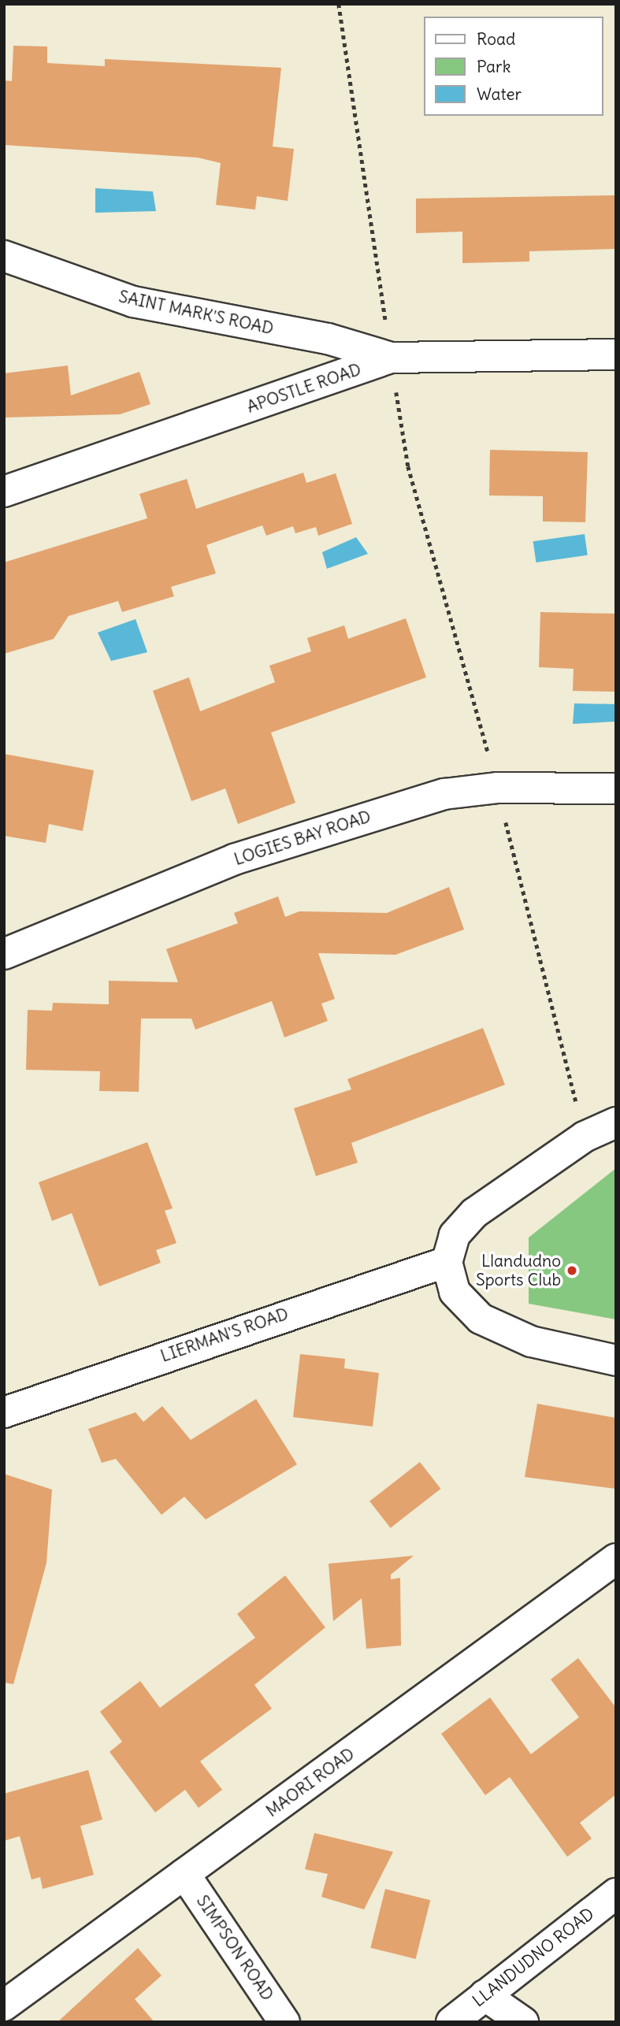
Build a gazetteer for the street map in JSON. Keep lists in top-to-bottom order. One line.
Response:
{"streets":{"street":["SAINT MARK'S ROAD","APOSTLE ROAD","LOGIES BAY ROAD","LIERMAN'S ROAD","MAORI ROAD","SIMPSON ROAD","LLANDUDNO ROAD"]},"crossings":[["SAINT MARK'S ROAD","APOSTLE ROAD"],["MAORI ROAD","SIMPSON ROAD"]],"places":["Llandudno Sports Club"],"legend":["Road","Park","Water"]}
